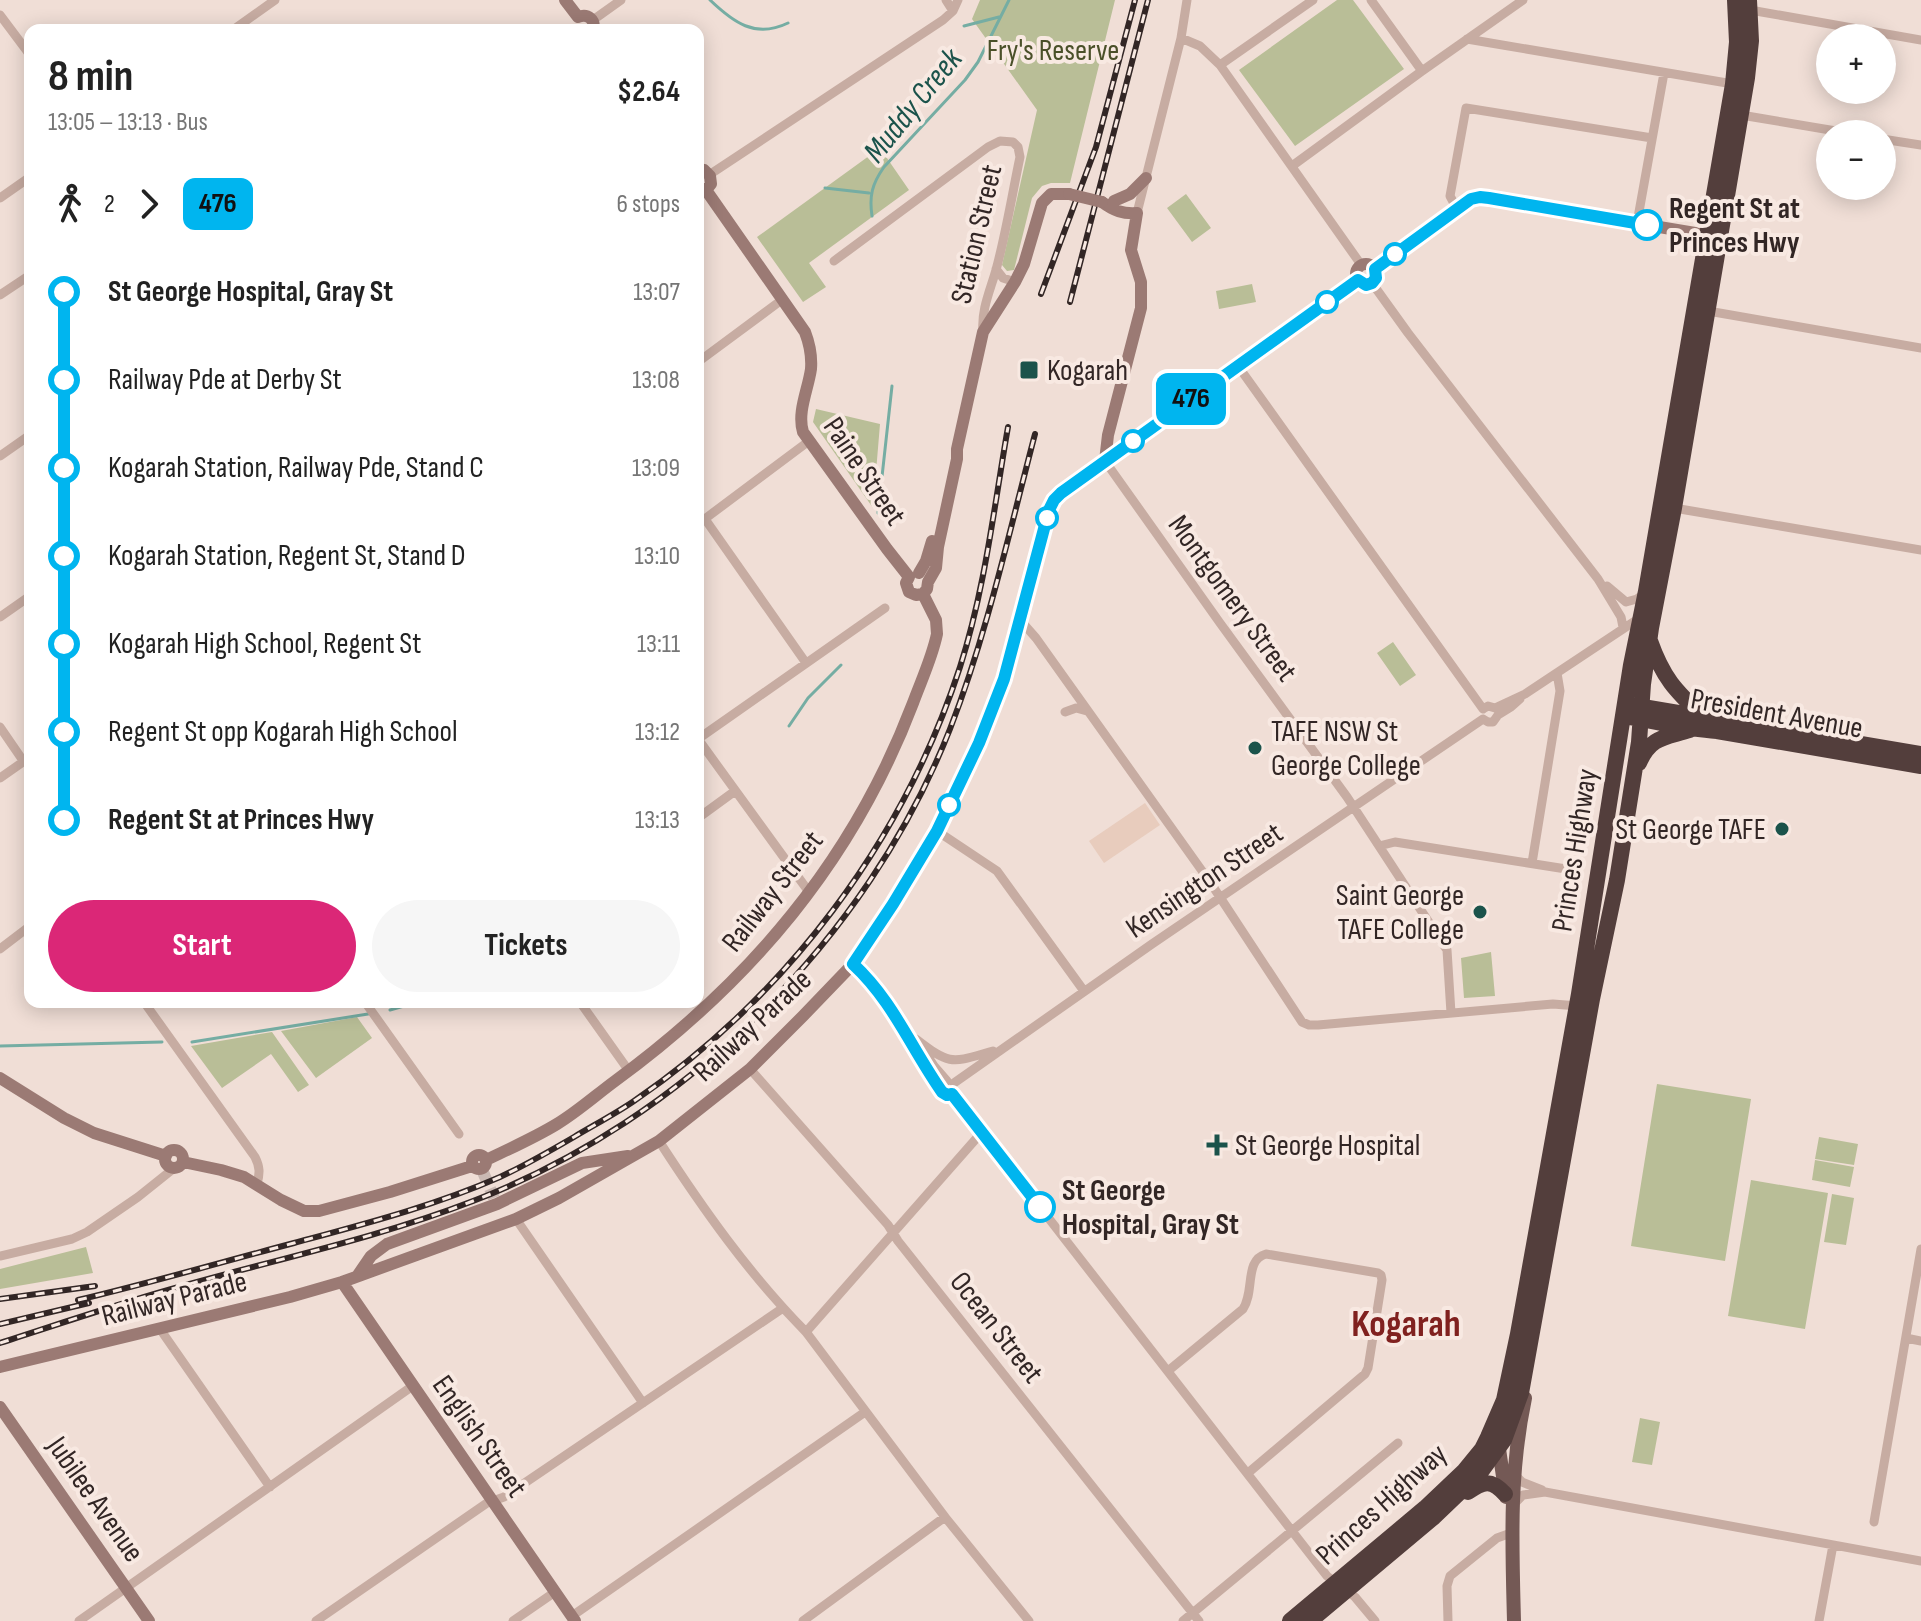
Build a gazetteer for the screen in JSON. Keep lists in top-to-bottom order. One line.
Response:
{"streets":{"highway":["President Avenue","Princes Highway"],"main road":["Station Street","Paine Street","Railway Street","Railway Parade","English Street","Jubilee Avenue"],"street":["Montgomery Street","Kensington Street","Ocean Street"]},"crossings":[["Station Street","Paine Street"],["Station Street","Railway Street"],["Paine Street","Railway Street"],["Montgomery Street","Kensington Street"],["Montgomery Street","Railway Parade"],["President Avenue","Princes Highway"],["Railway Parade","Ocean Street"],["Railway Parade","English Street"]],"districts":["Kogarah"],"water":["Muddy Creek"],"parks":["Fry's Reserve"],"places":{"other":["Regent St at Princes Hwy","TAFE NSW St George College","St George TAFE","Saint George TAFE College","St George Hospital, Gray St"],"transit":["Kogarah"],"health":["St George Hospital"]},"lines":["bus line 476"],"page":{"on_map":"476","map_buttons":["+","−"],"heading":["8 min","13:05 – 13:13 · Bus","$2.64"],"legs":["2","476","6 stops"],"list":[{"name":"St George Hospital, Gray St","value":"13:07"},{"name":"Railway Pde at Derby St","value":"13:08"},{"name":"Kogarah Station, Railway Pde, Stand C","value":"13:09"},{"name":"Kogarah Station, Regent St, Stand D","value":"13:10"},{"name":"Kogarah High School, Regent St","value":"13:11"},{"name":"Regent St opp Kogarah High School","value":"13:12"},{"name":"Regent St at Princes Hwy","value":"13:13"}],"buttons":["Start","Tickets"]}}
